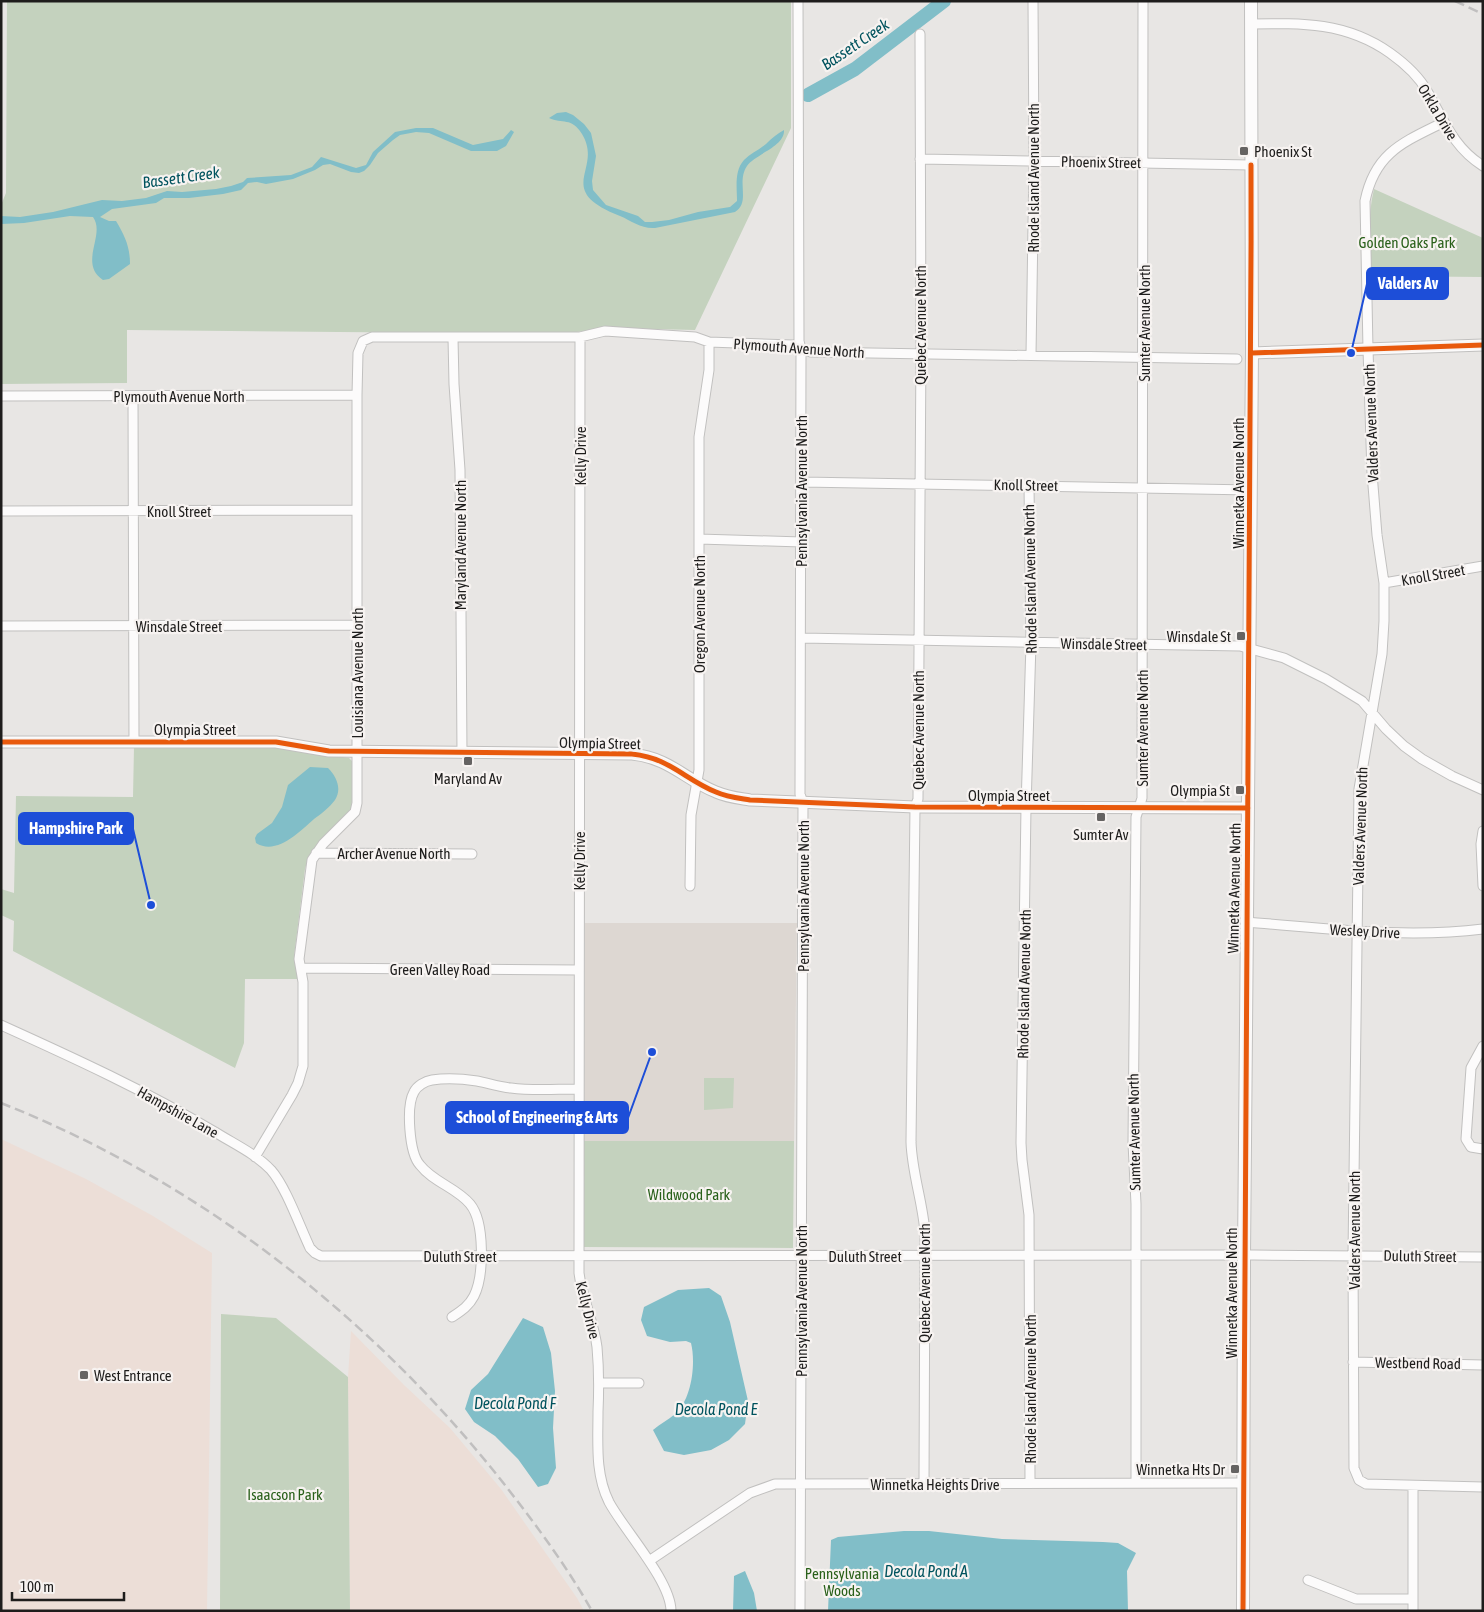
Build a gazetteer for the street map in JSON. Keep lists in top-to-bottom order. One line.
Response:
{"streets":{"main road":["Winnetka Avenue North"],"street":["Orkla Drive","Phoenix Street","Rhode Island Avenue North","Sumter Avenue North","Quebec Avenue North","Plymouth Avenue North","Valders Avenue North","Kelly Drive","Knoll Street","Pennsylvania Avenue North","Maryland Avenue North","Oregon Avenue North","Winsdale Street","Louisiana Avenue North","Olympia Street","Archer Avenue North","Wesley Drive","Green Valley Road","Hampshire Lane","Duluth Street","Westbend Road","Winnetka Heights Drive"]},"crossings":[["Orkla Drive","Valders Avenue North"],["Orkla Drive","Winnetka Avenue North"],["Phoenix Street","Rhode Island Avenue North"],["Phoenix Street","Sumter Avenue North"],["Phoenix Street","Quebec Avenue North"],["Phoenix Street","Winnetka Avenue North"],["Rhode Island Avenue North","Plymouth Avenue North"],["Rhode Island Avenue North","Knoll Street"],["Rhode Island Avenue North","Winsdale Street"],["Rhode Island Avenue North","Olympia Street"],["Rhode Island Avenue North","Duluth Street"],["Rhode Island Avenue North","Winnetka Heights Drive"],["Sumter Avenue North","Plymouth Avenue North"],["Sumter Avenue North","Knoll Street"],["Sumter Avenue North","Winsdale Street"],["Sumter Avenue North","Olympia Street"],["Sumter Avenue North","Duluth Street"],["Sumter Avenue North","Winnetka Heights Drive"],["Quebec Avenue North","Plymouth Avenue North"],["Quebec Avenue North","Knoll Street"],["Quebec Avenue North","Winsdale Street"],["Quebec Avenue North","Olympia Street"],["Quebec Avenue North","Duluth Street"],["Quebec Avenue North","Winnetka Heights Drive"],["Plymouth Avenue North","Kelly Drive"],["Plymouth Avenue North","Pennsylvania Avenue North"],["Plymouth Avenue North","Maryland Avenue North"],["Plymouth Avenue North","Oregon Avenue North"],["Plymouth Avenue North","Louisiana Avenue North"],["Valders Avenue North","Knoll Street"],["Valders Avenue North","Winsdale Street"],["Valders Avenue North","Wesley Drive"],["Valders Avenue North","Duluth Street"],["Valders Avenue North","Westbend Road"],["Kelly Drive","Olympia Street"],["Kelly Drive","Green Valley Road"],["Kelly Drive","Duluth Street"],["Kelly Drive","Winnetka Heights Drive"],["Winnetka Avenue North","Knoll Street"],["Winnetka Avenue North","Winsdale Street"],["Winnetka Avenue North","Olympia Street"],["Winnetka Avenue North","Wesley Drive"],["Winnetka Avenue North","Duluth Street"],["Winnetka Avenue North","Winnetka Heights Drive"],["Knoll Street","Pennsylvania Avenue North"],["Knoll Street","Louisiana Avenue North"],["Pennsylvania Avenue North","Winsdale Street"],["Pennsylvania Avenue North","Olympia Street"],["Pennsylvania Avenue North","Duluth Street"],["Pennsylvania Avenue North","Winnetka Heights Drive"],["Maryland Avenue North","Olympia Street"],["Oregon Avenue North","Olympia Street"],["Winsdale Street","Louisiana Avenue North"],["Louisiana Avenue North","Olympia Street"],["Louisiana Avenue North","Archer Avenue North"],["Louisiana Avenue North","Green Valley Road"],["Louisiana Avenue North","Hampshire Lane"],["Hampshire Lane","Duluth Street"]],"water":["Bassett Creek","Decola Pond F","Decola Pond E","Decola Pond A"],"parks":["Golden Oaks Park","Wildwood Park","Isaacson Park","Pennsylvania Woods"],"places":{"transit":["Phoenix St","Winsdale St","Maryland Av","Olympia St","Sumter Av","West Entrance","Winnetka Hts Dr"],"other":["Valders Av","Hampshire Park","School of Engineering & Arts"]},"scale_bar":"100 m"}
